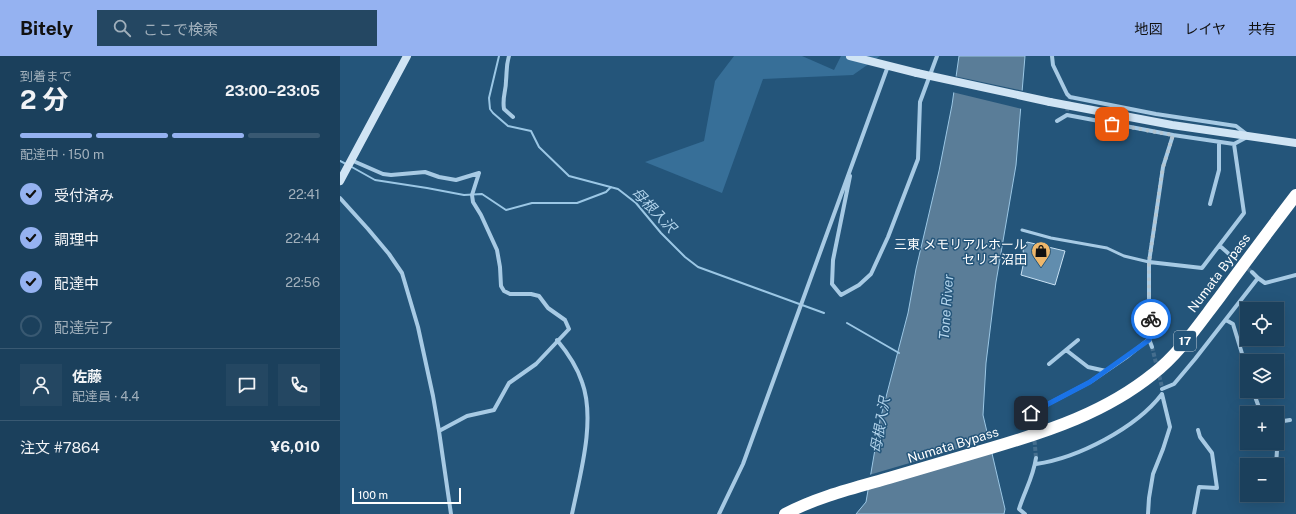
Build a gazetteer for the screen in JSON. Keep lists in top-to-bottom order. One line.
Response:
{"streets":{"highway":["Numata Bypass","17"]},"water":["母根入沢","Tone River"],"places":{"shop":["三東 メモリアルホール セリオ沼田"]},"scale_bar":"100 m","page":{"header":"Bitely","search":"ここで検索","nav":["地図","レイヤ","共有"],"heading":["2 分","到着まで","23:00–23:05"],"panel":["佐藤","配達員 · 4.4","注文 #7864","¥6,010"],"bar":"配達中 · 150 m","list":[["受付済み","22:41"],["調理中","22:44"],["配達中","22:56"],"配達完了"],"map_buttons":["+","−"],"scale":"100 m"}}
